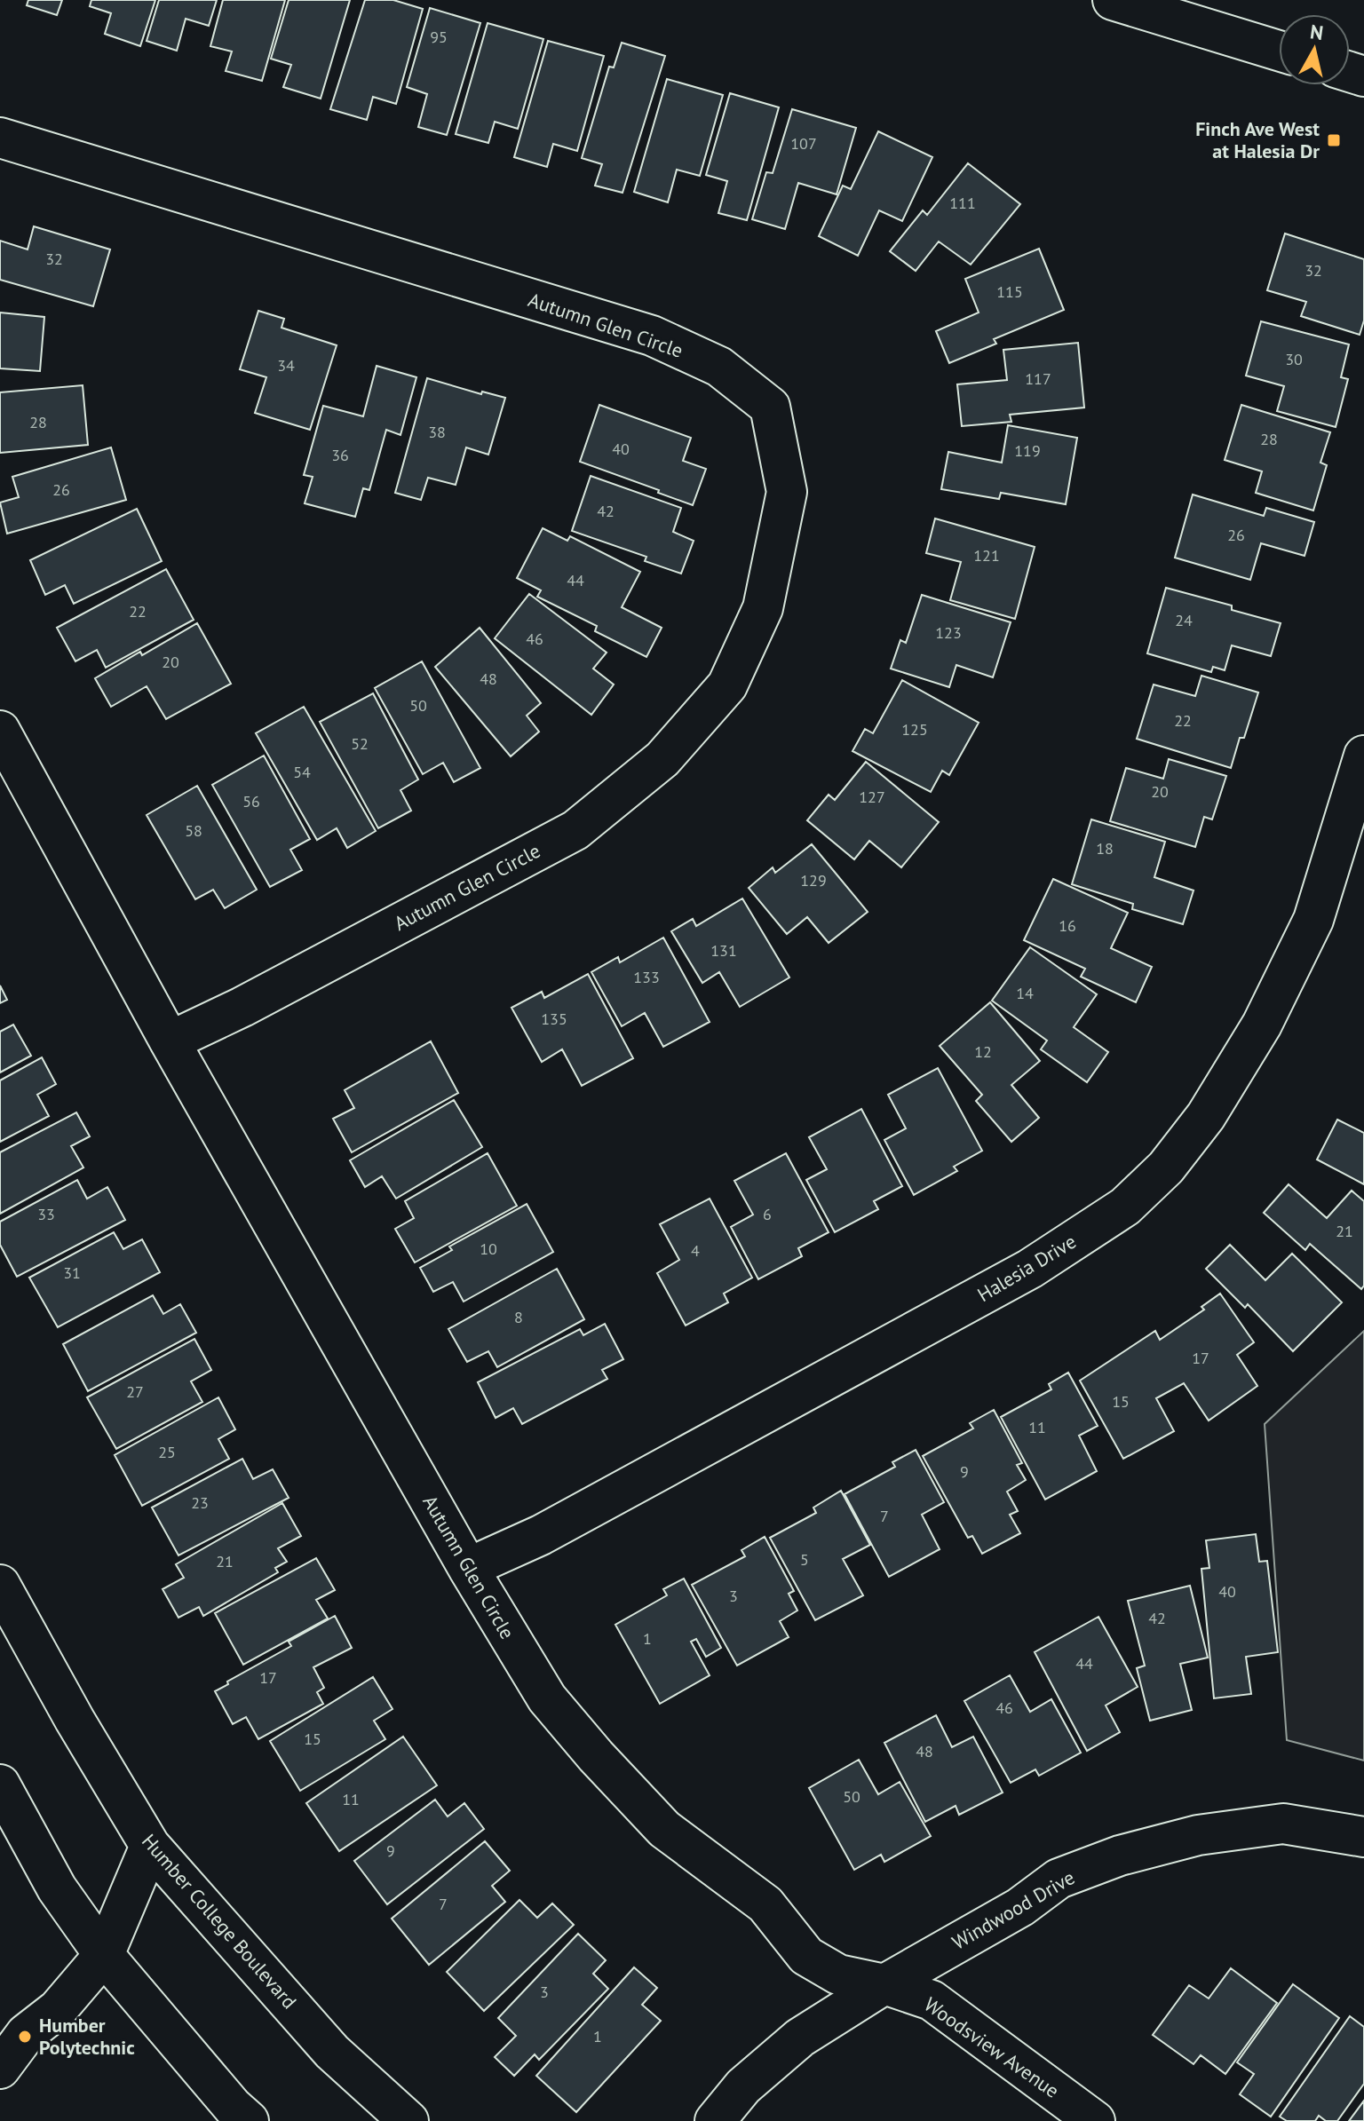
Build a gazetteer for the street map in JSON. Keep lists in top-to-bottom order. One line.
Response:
{"streets":{"street":["Autumn Glen Circle","Halesia Drive","Windwood Drive","Humber College Boulevard","Woodsview Avenue"]},"crossings":[["Autumn Glen Circle","Halesia Drive"],["Autumn Glen Circle","Windwood Drive"],["Autumn Glen Circle","Woodsview Avenue"],["Windwood Drive","Woodsview Avenue"]],"places":{"transit":["Finch Ave West at Halesia Dr"],"other":["Humber Polytechnic"]},"house_numbers":["95","107","111","32","32","115","30","34","117","28","38","28","40","119","36","26","42","26","121","44","22","24","123","46","20","48","50","22","125","52","54","20","127","56","58","18","129","16","131","133","14","135","12","33","6","21","10","4","31","8","17","27","15","11","25","9","23","7","5","21","40","3","42","1","44","17","46","15","48","50","11","9","7","3","1"],"north":"top"}
